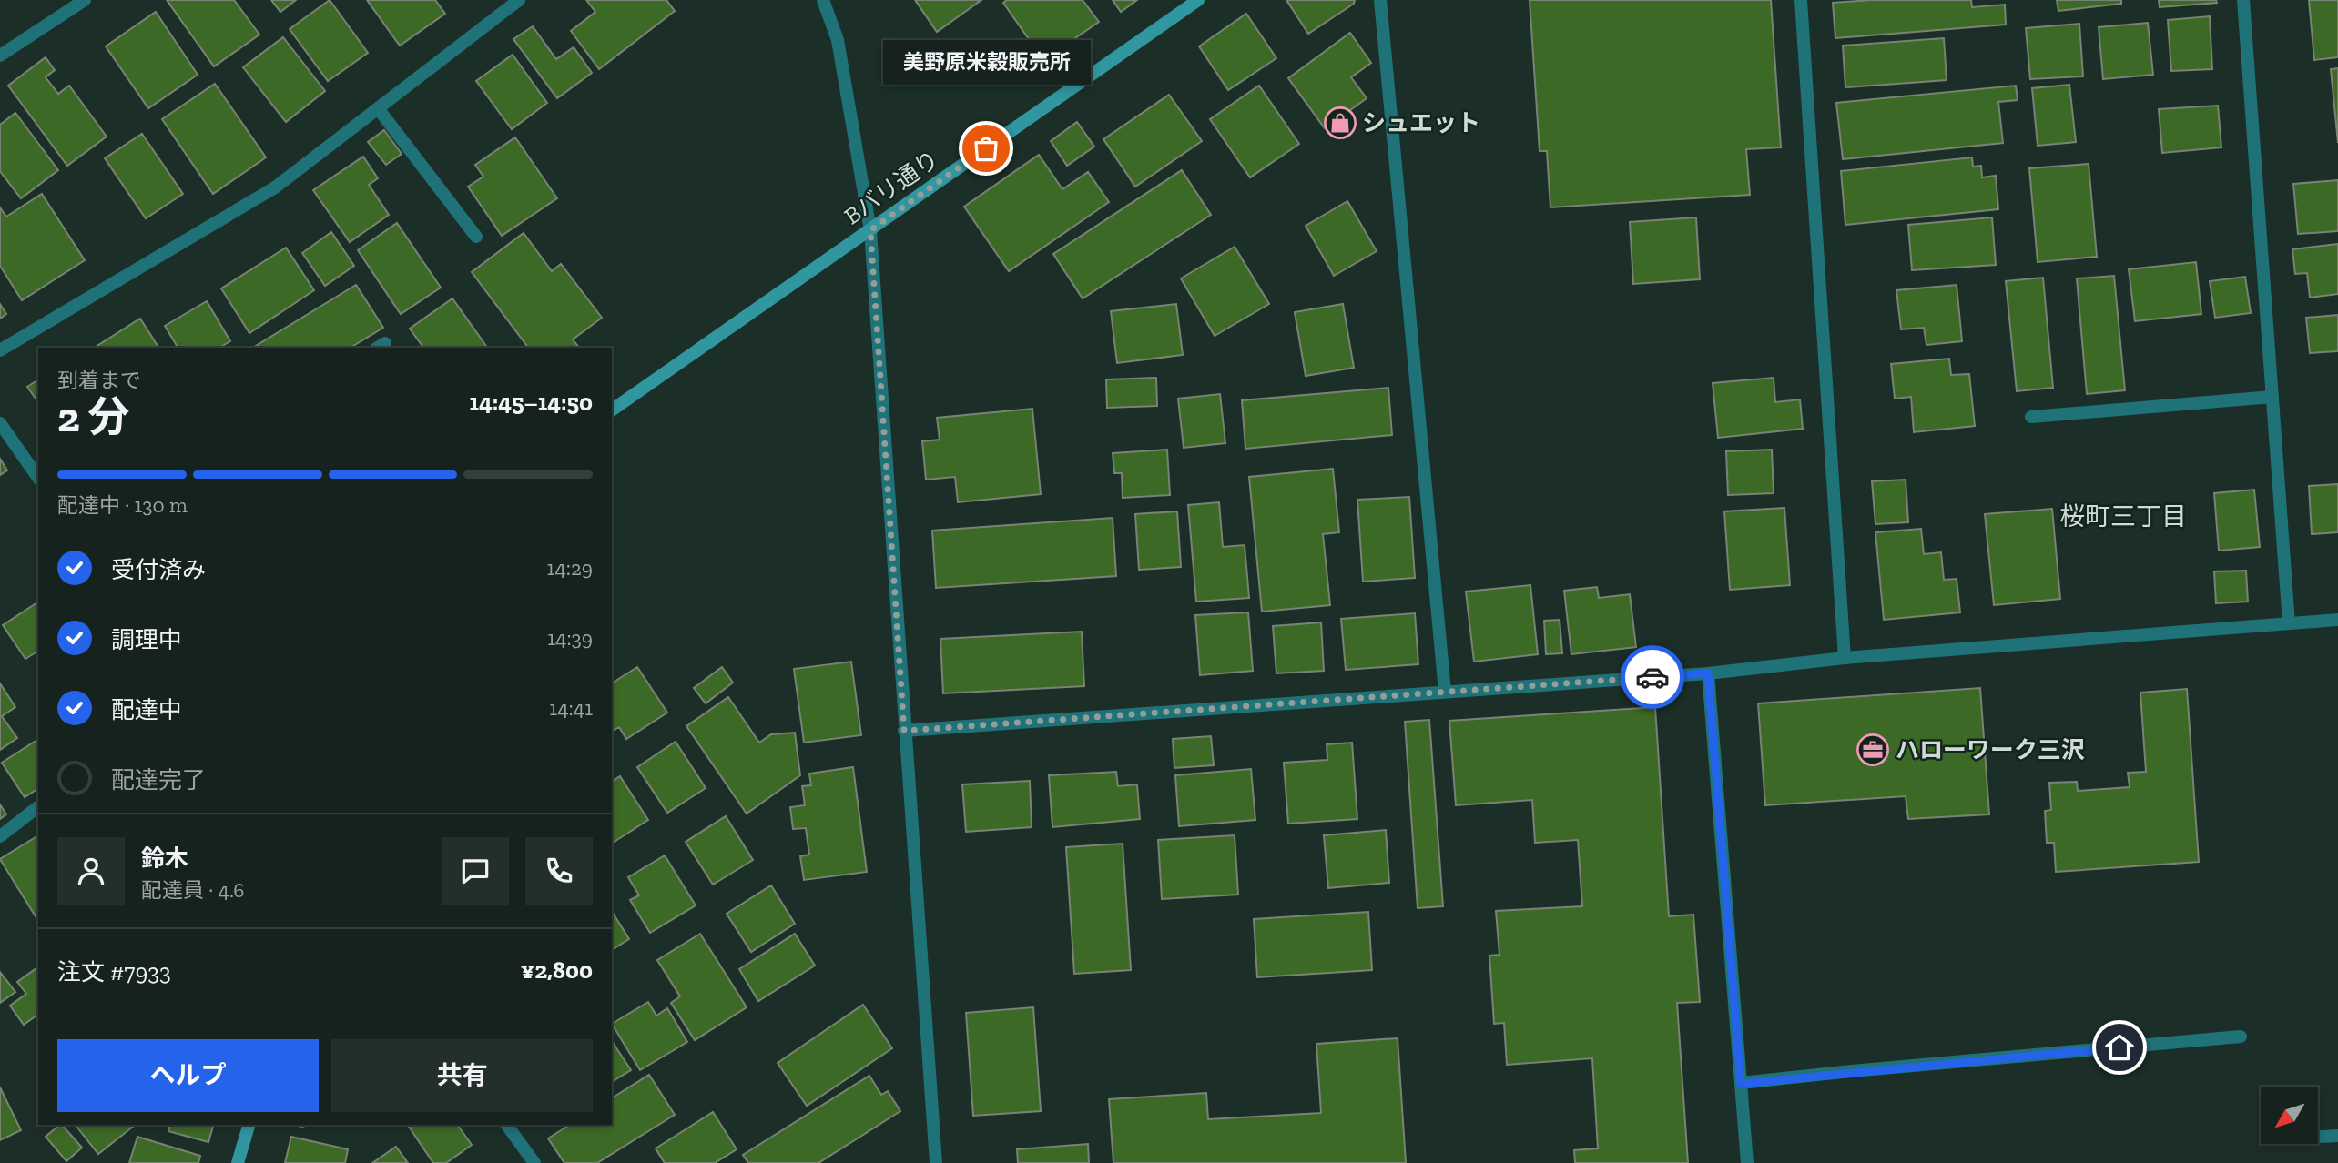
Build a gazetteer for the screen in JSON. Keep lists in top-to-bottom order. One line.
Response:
{"streets":{"street":["Bバリ通り"]},"districts":["桜町三丁目"],"places":{"shop":["シュエット"],"other":["美野原米穀販売所"],"office":["ハローワーク三沢"]},"north":"bottom left","page":{"bubble":"美野原米穀販売所","heading":["2 分","到着まで","14:45–14:50"],"panel":["鈴木","配達員 · 4.6","注文 #7933","¥2,800"],"bar":"配達中 · 130 m","list":[["受付済み","14:29"],["調理中","14:39"],["配達中","14:41"],"配達完了"],"buttons":["ヘルプ","共有"]}}
